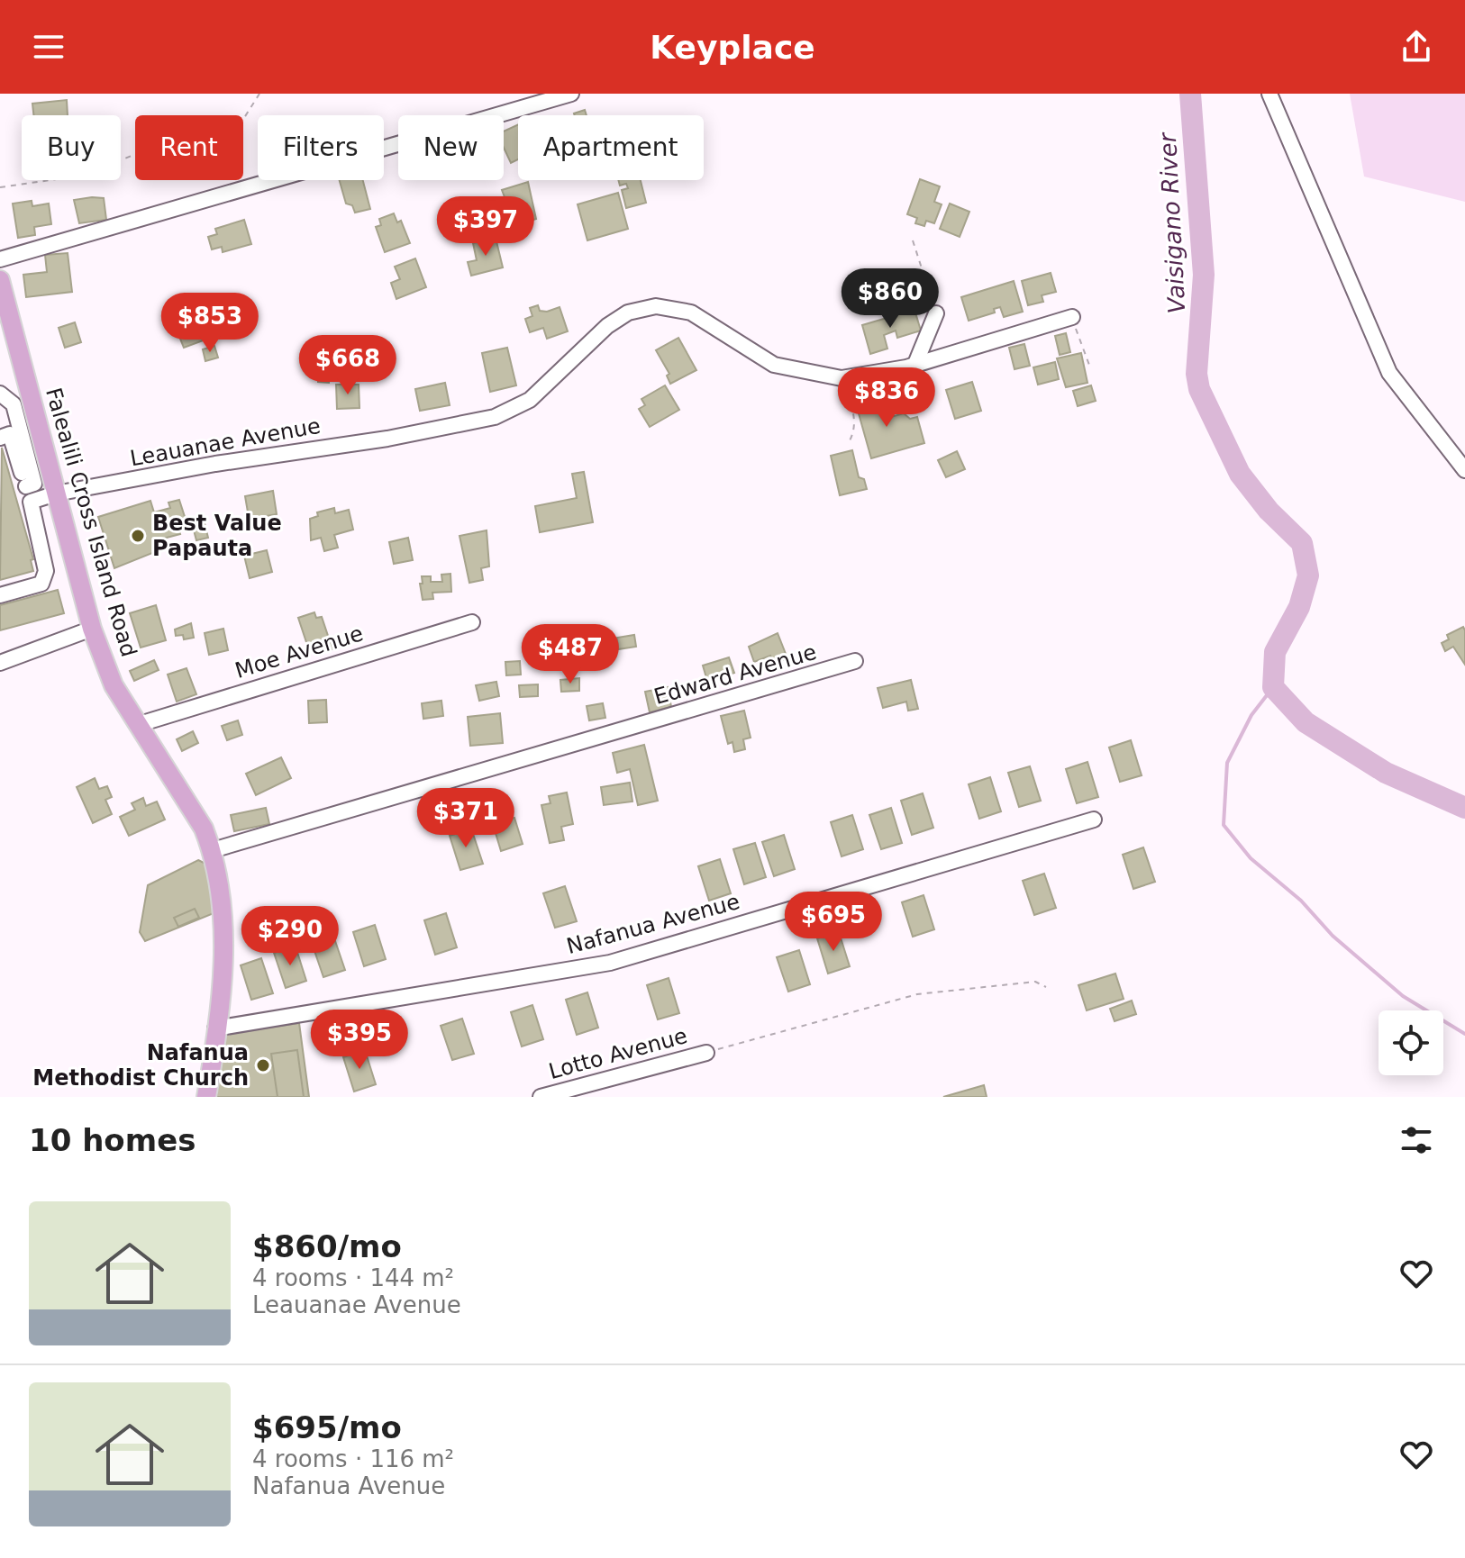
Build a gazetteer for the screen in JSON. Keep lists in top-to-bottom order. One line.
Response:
{"streets":{"main road":["Falealili Cross Island Road"],"street":["Leauanae Avenue","Moe Avenue","Edward Avenue","Nafanua Avenue","Lotto Avenue"]},"crossings":[["Leauanae Avenue","Falealili Cross Island Road"],["Falealili Cross Island Road","Moe Avenue"],["Falealili Cross Island Road","Edward Avenue"],["Falealili Cross Island Road","Nafanua Avenue"]],"water":["Vaisigano River"],"places":["Best Value Papauta","Nafanua Methodist Church"],"page":{"header":"Keyplace","chip":["Buy","Rent","Filters","New","Apartment"],"price":["$397","$860","$853","$668","$836","$487","$371","$695","$290","$395"],"heading":"10 homes","list":[{"name":"$860/mo","note":"4 rooms · 144 m² · Leauanae Avenue"},{"name":"$695/mo","note":"4 rooms · 116 m² · Nafanua Avenue"}]}}
